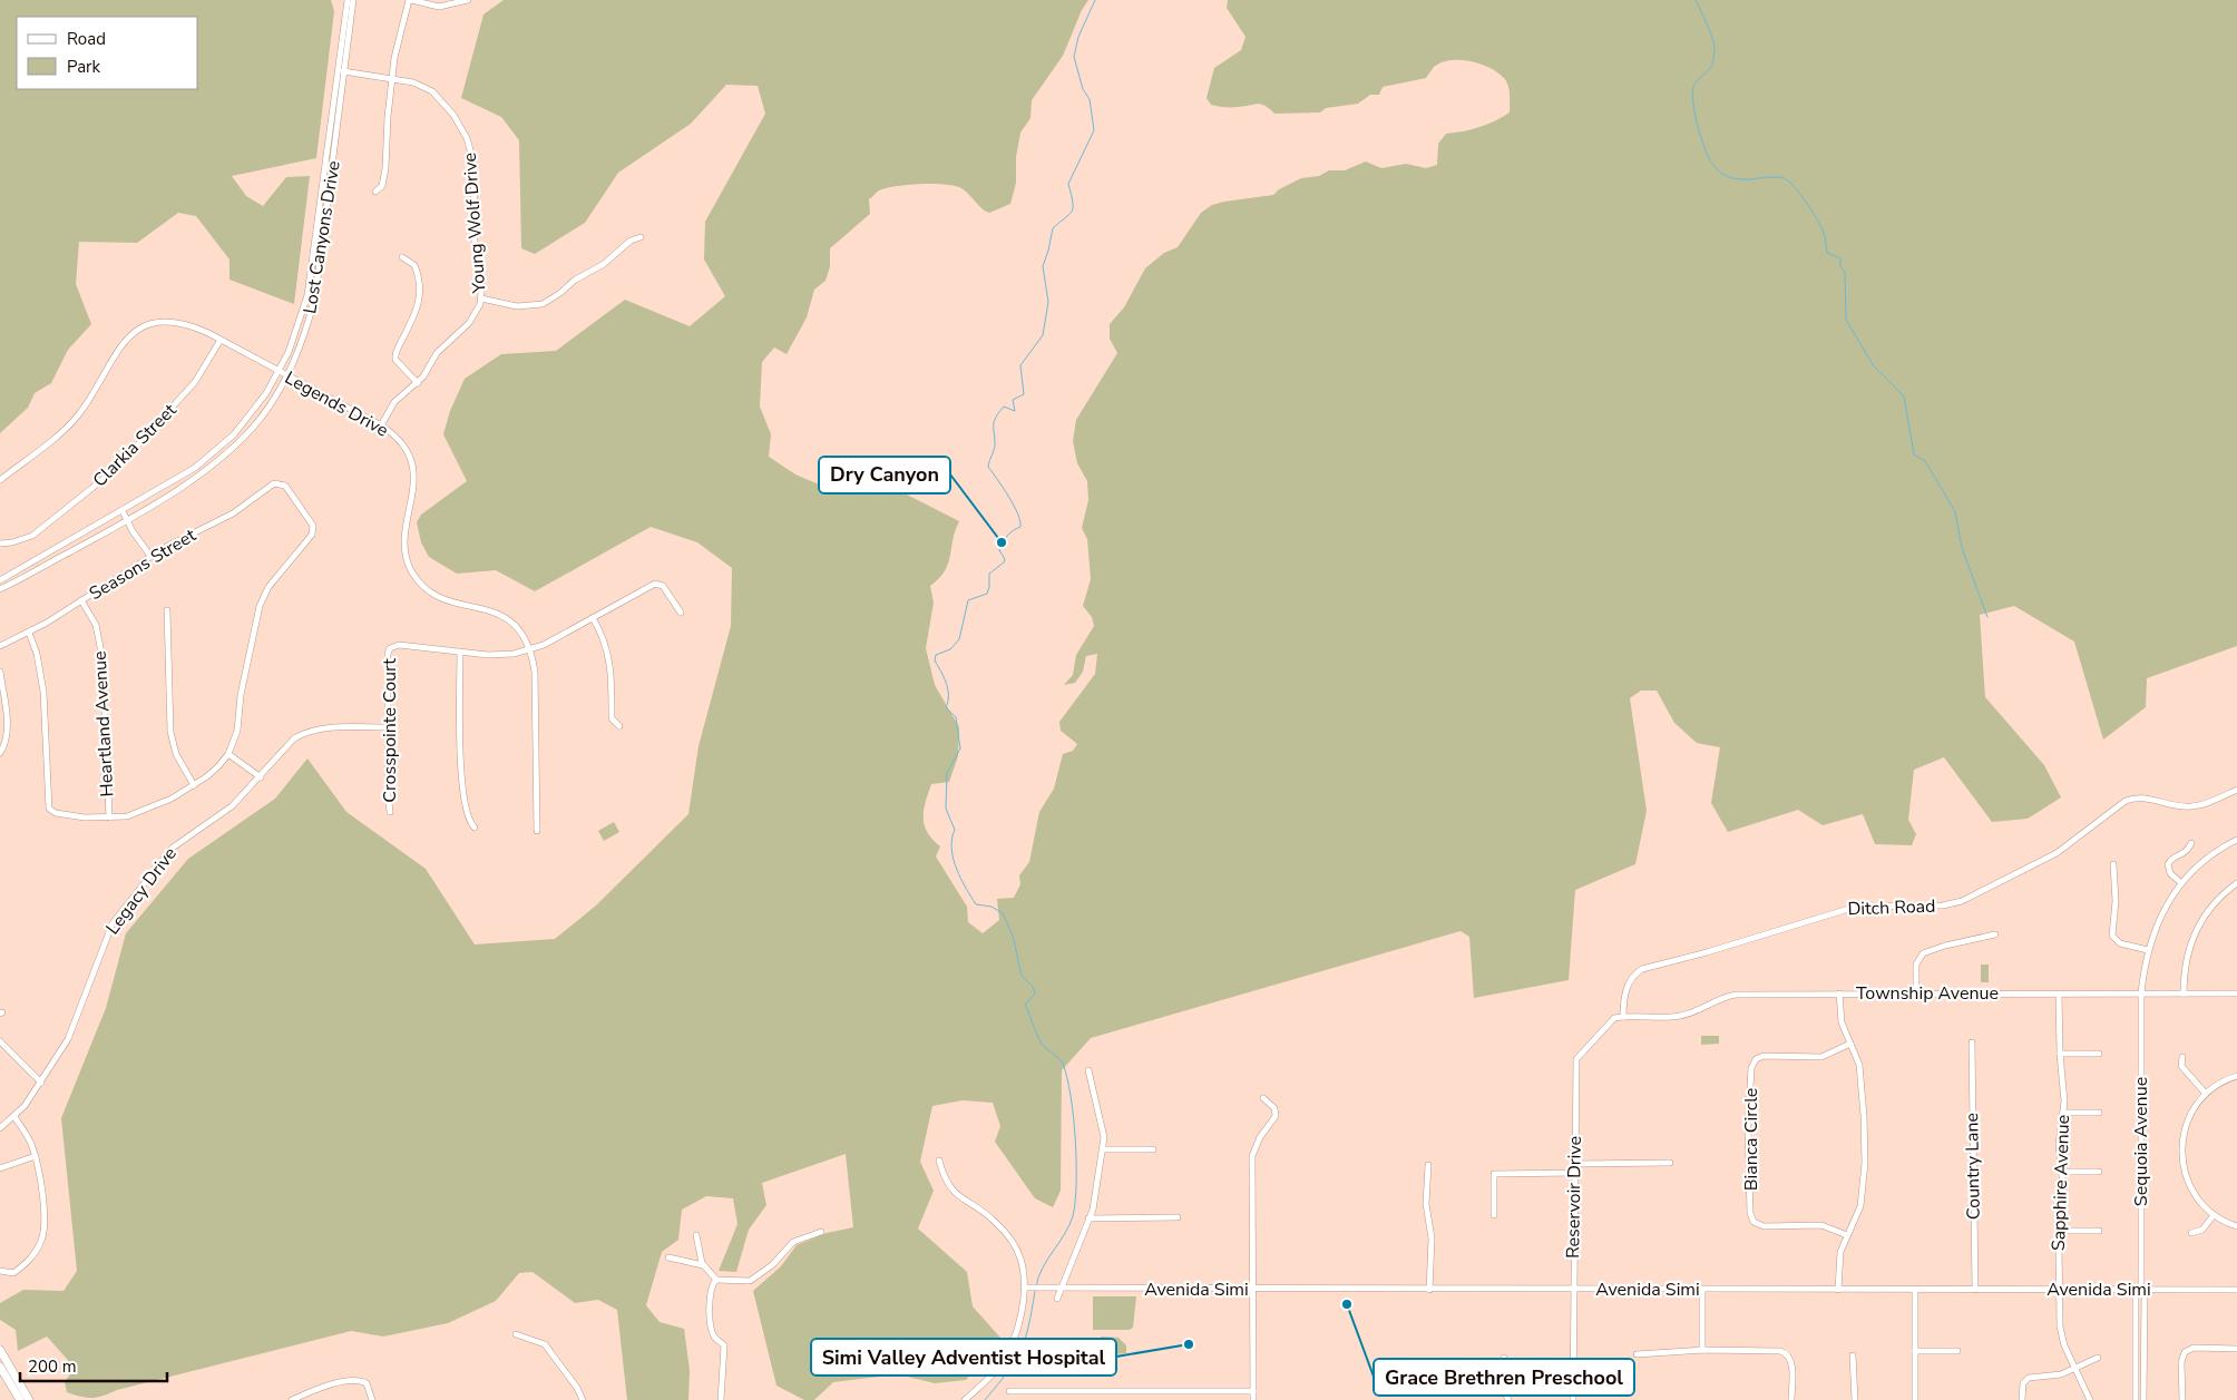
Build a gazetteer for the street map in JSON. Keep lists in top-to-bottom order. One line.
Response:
{"streets":{"street":["Young Wolf Drive","Lost Canyons Drive","Legends Drive","Clarkia Street","Seasons Street","Heartland Avenue","Crosspointe Court","Legacy Drive","Ditch Road","Township Avenue","Bianca Circle","Sequoia Avenue","Country Lane","Sapphire Avenue","Reservoir Drive","Avenida Simi"]},"crossings":[["Young Wolf Drive","Lost Canyons Drive"],["Young Wolf Drive","Legends Drive"],["Lost Canyons Drive","Legends Drive"],["Legends Drive","Clarkia Street"],["Seasons Street","Heartland Avenue"],["Crosspointe Court","Legacy Drive"],["Ditch Road","Township Avenue"],["Ditch Road","Reservoir Drive"],["Township Avenue","Sequoia Avenue"],["Township Avenue","Sapphire Avenue"],["Township Avenue","Reservoir Drive"],["Sequoia Avenue","Avenida Simi"],["Country Lane","Avenida Simi"],["Sapphire Avenue","Avenida Simi"],["Reservoir Drive","Avenida Simi"]],"places":["Dry Canyon","Grace Brethren Preschool","Simi Valley Adventist Hospital"],"legend":["Road","Park"],"scale_bar":"200 m"}
